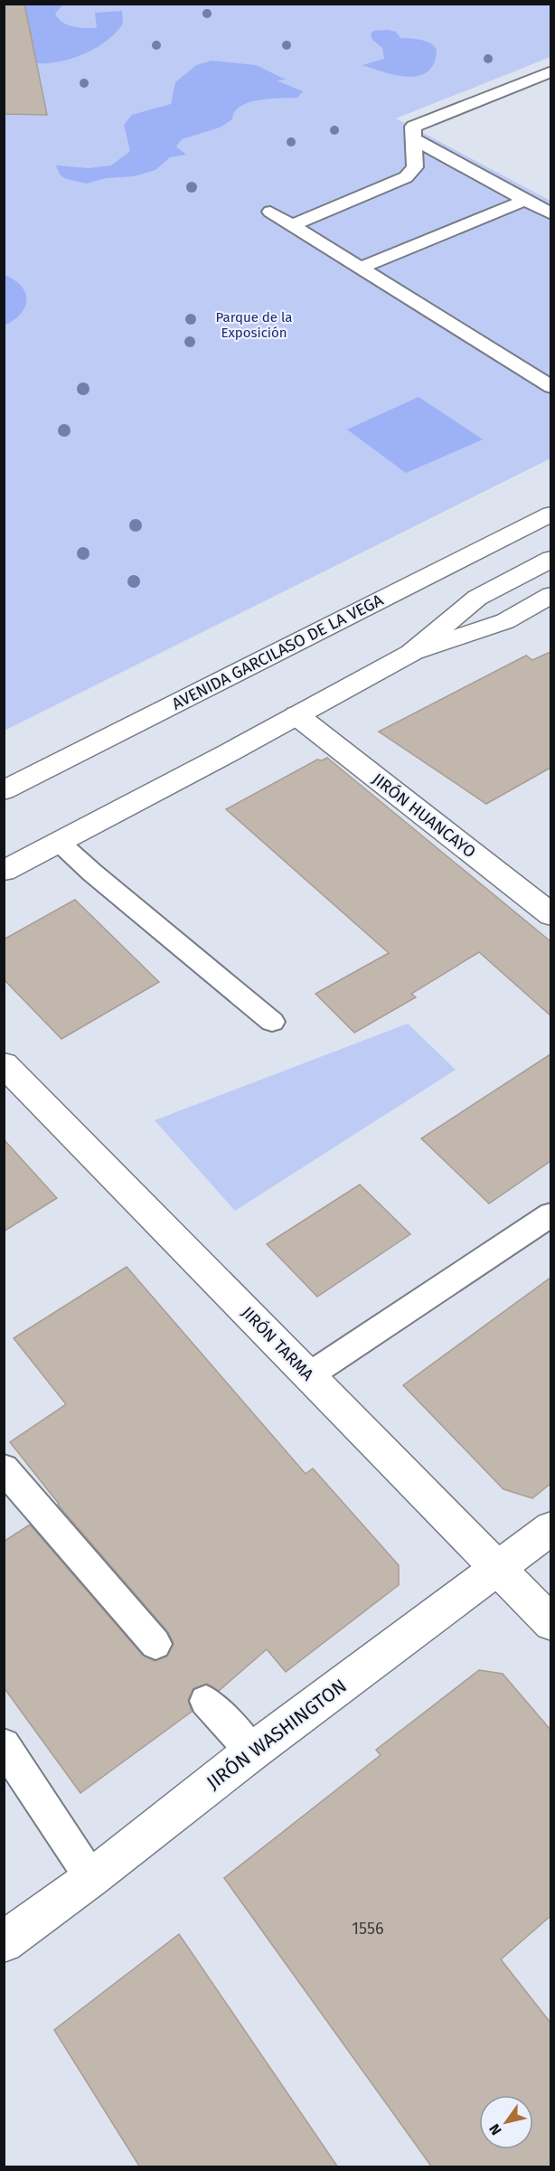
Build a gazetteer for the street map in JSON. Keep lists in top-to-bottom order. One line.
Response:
{"streets":{"main road":["AVENIDA GARCILASO DE LA VEGA","JIRÓN HUANCAYO","JIRÓN TARMA","JIRÓN WASHINGTON"]},"crossings":[["JIRÓN TARMA","JIRÓN WASHINGTON"]],"parks":["Parque de la Exposición"],"house_numbers":["1556"],"north":"bottom left"}
